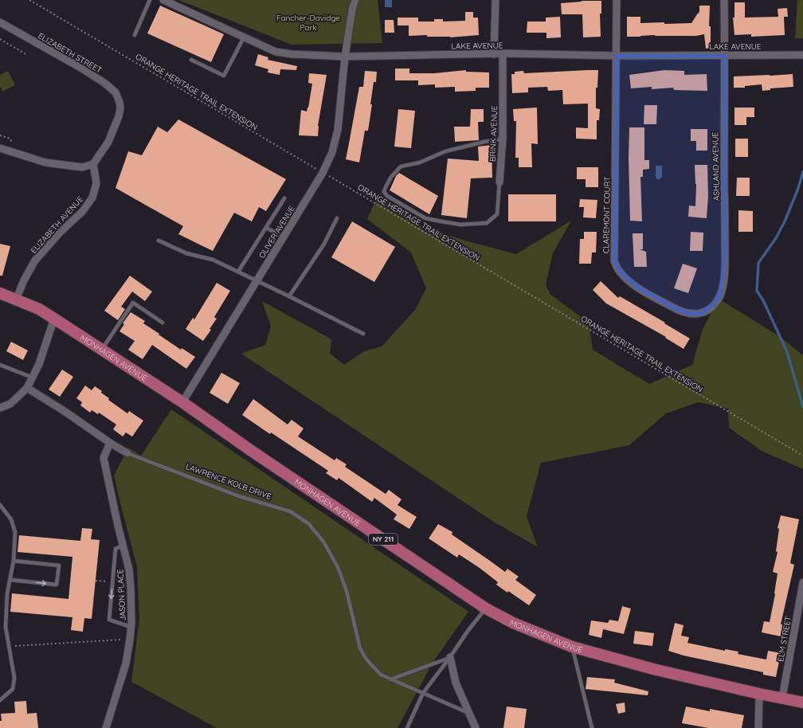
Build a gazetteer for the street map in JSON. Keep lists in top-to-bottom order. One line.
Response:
{"streets":{"main road":["MONHAGEN AVENUE","NY 211"],"street":["LAKE AVENUE","ELIZABETH STREET","BRINK AVENUE","ASHLAND AVENUE","CLAREMONT COURT","ELIZABETH AVENUE","OLIVER AVENUE","LAWRENCE KOLB DRIVE","JASON PLACE","ELM STREET"],"path":["ORANGE HERITAGE TRAIL EXTENSION"]},"crossings":[["LAKE AVENUE","BRINK AVENUE"],["LAKE AVENUE","ASHLAND AVENUE"],["LAKE AVENUE","CLAREMONT COURT"],["LAKE AVENUE","OLIVER AVENUE"],["ELIZABETH STREET","ELIZABETH AVENUE"],["ORANGE HERITAGE TRAIL EXTENSION","OLIVER AVENUE"],["ASHLAND AVENUE","CLAREMONT COURT"],["ELIZABETH AVENUE","MONHAGEN AVENUE"],["OLIVER AVENUE","MONHAGEN AVENUE"],["MONHAGEN AVENUE","ELM STREET"],["LAWRENCE KOLB DRIVE","JASON PLACE"]],"parks":["Fancher-Davidge Park"]}
